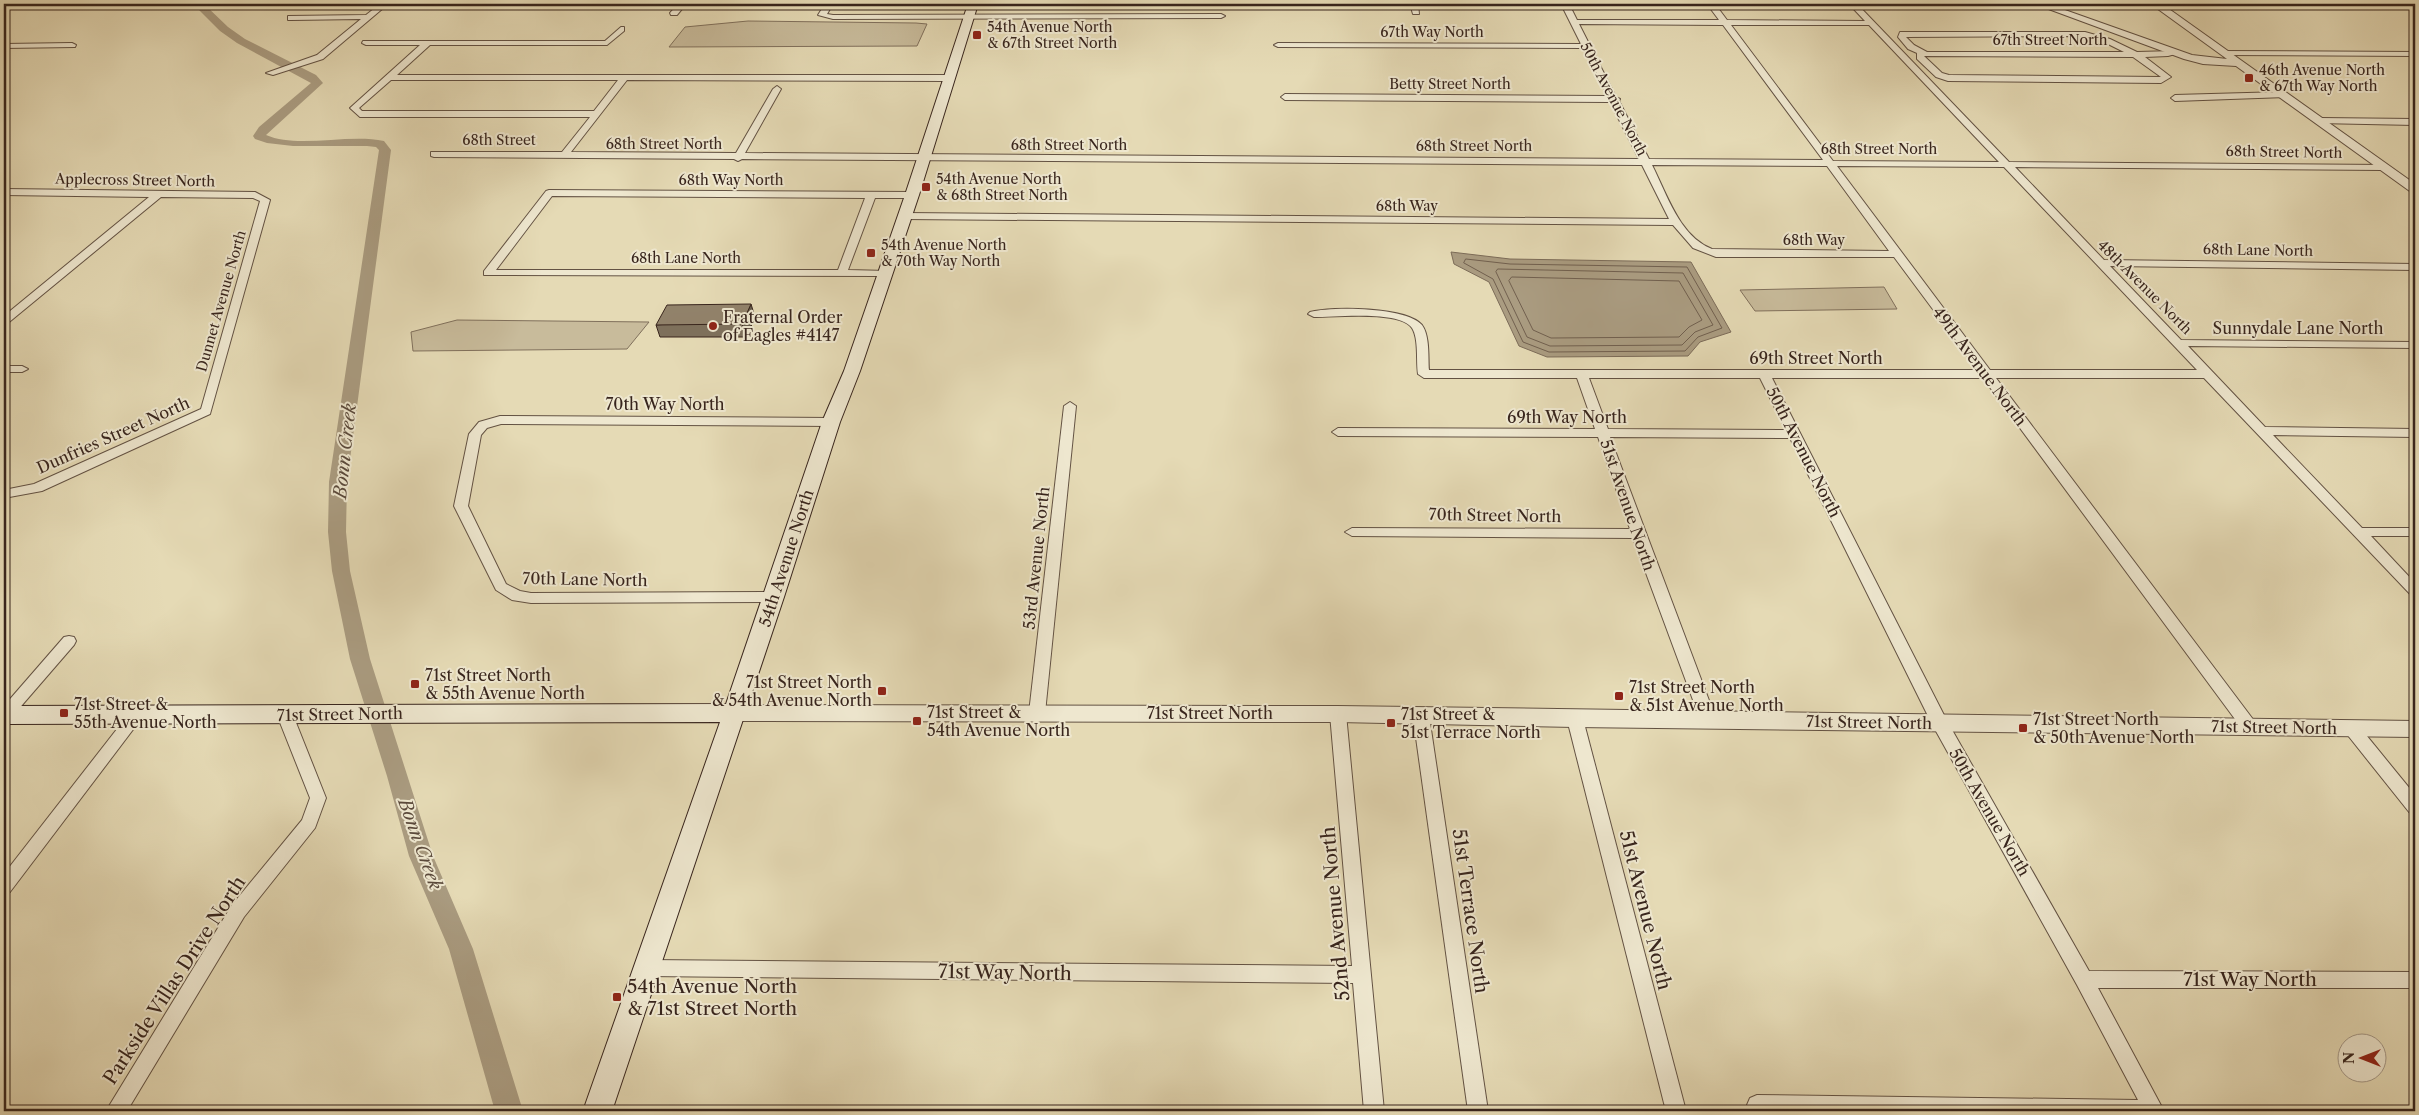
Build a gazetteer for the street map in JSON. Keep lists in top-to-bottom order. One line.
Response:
{"streets":{"main road":["54th Avenue North","71st Street North"],"street":["67th Way North","67th Street North","Betty Street North","50th Avenue North","68th Street","68th Street North","Applecross Street North","68th Way North","68th Way","68th Lane North","48th Avenue North","Dunnet Avenue North","Sunnydale Lane North","69th Street North","49th Avenue North","70th Way North","69th Way North","Dunfries Street North","51st Avenue North","70th Street North","53rd Avenue North","70th Lane North","51st Terrace North","52nd Avenue North","71st Way North","Parkside Villas Drive North"]},"crossings":[["67th Way North","50th Avenue North"],["Betty Street North","50th Avenue North"],["50th Avenue North","68th Street North"],["50th Avenue North","68th Way"],["50th Avenue North","69th Street North"],["50th Avenue North","69th Way North"],["50th Avenue North","71st Street North"],["50th Avenue North","71st Way North"],["68th Street","68th Street North"],["68th Street North","48th Avenue North"],["68th Street North","49th Avenue North"],["68th Street North","54th Avenue North"],["Applecross Street North","Dunnet Avenue North"],["68th Way North","68th Lane North"],["68th Way North","54th Avenue North"],["68th Way","49th Avenue North"],["68th Way","54th Avenue North"],["68th Lane North","48th Avenue North"],["68th Lane North","54th Avenue North"],["48th Avenue North","Sunnydale Lane North"],["48th Avenue North","69th Street North"],["Dunnet Avenue North","Dunfries Street North"],["69th Street North","49th Avenue North"],["69th Street North","51st Avenue North"],["49th Avenue North","71st Street North"],["70th Way North","54th Avenue North"],["70th Way North","70th Lane North"],["69th Way North","51st Avenue North"],["51st Avenue North","70th Street North"],["51st Avenue North","71st Street North"],["54th Avenue North","70th Lane North"],["54th Avenue North","71st Street North"],["54th Avenue North","71st Way North"],["53rd Avenue North","71st Street North"],["71st Street North","51st Terrace North"],["71st Street North","52nd Avenue North"],["71st Street North","Parkside Villas Drive North"],["52nd Avenue North","71st Way North"]],"water":["Bonn Creek"],"places":{"transit":["54th Avenue North & 67th Street North","46th Avenue North & 67th Way North","54th Avenue North & 68th Street North","54th Avenue North & 70th Way North","71st Street North & 55th Avenue North","71st Street North & 54th Avenue North","71st Street North & 51st Avenue North","71st Street & 55th Avenue North","71st Street & 54th Avenue North","71st Street & 51st Terrace North","71st Street North & 50th Avenue North","54th Avenue North & 71st Street North"],"other":["Fraternal Order of Eagles #4147"]},"north":"left"}
